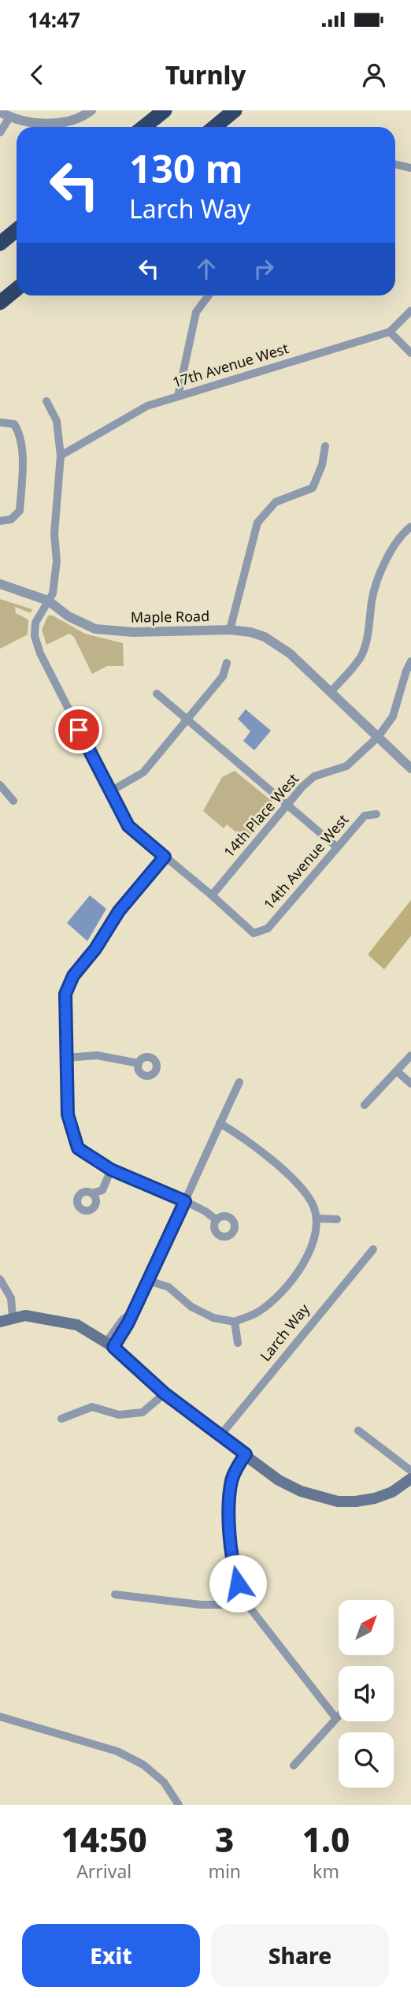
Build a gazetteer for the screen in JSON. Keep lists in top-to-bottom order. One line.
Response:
{"streets":{"street":["17th Avenue West","Maple Road","14th Place West","14th Avenue West","Larch Way"]},"crossings":[["Maple Road","14th Place West"],["14th Place West","14th Avenue West"]],"north":"top right","page":{"status":"14:47","header":"Turnly","turn":["130 m","Larch Way"],"eta":["14:50","Arrival","3","min","1.0","km"],"buttons":["Exit","Share"]}}
